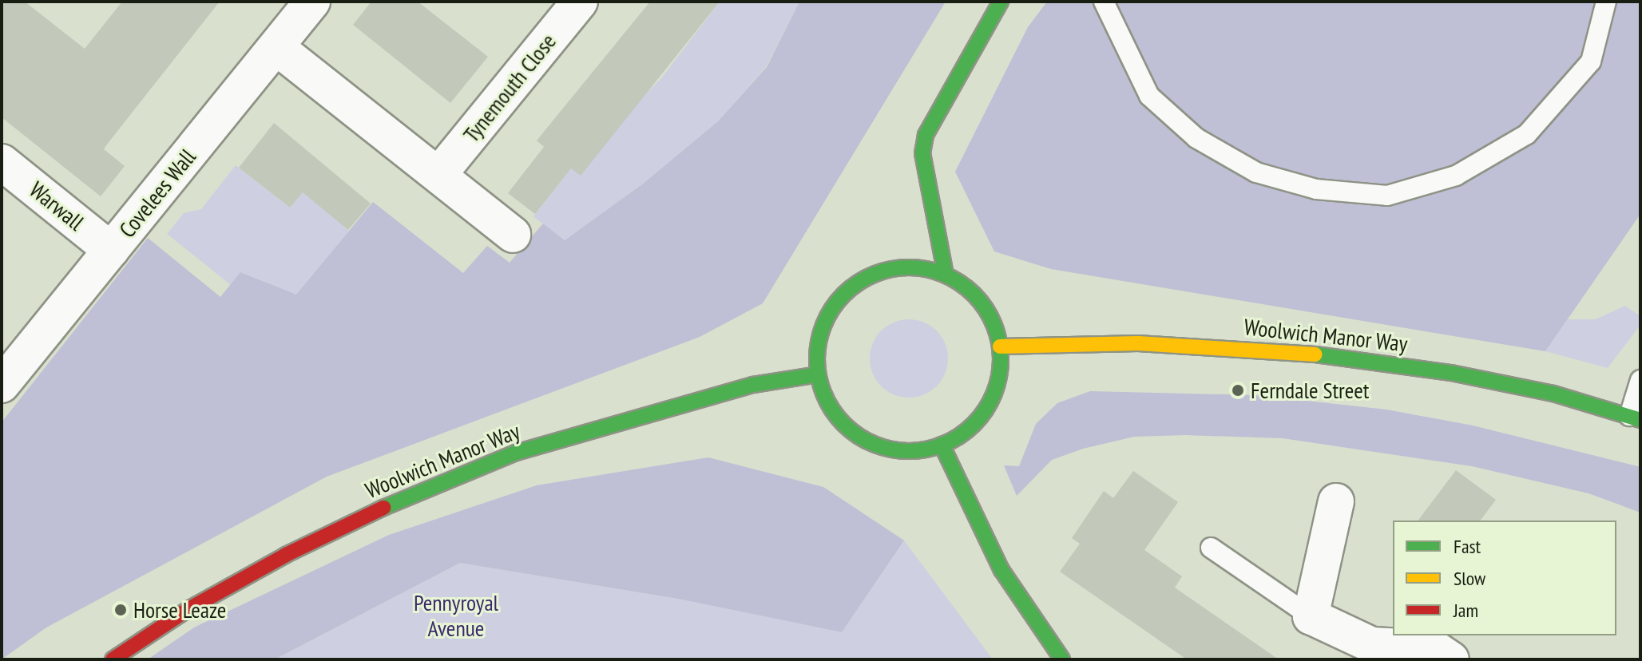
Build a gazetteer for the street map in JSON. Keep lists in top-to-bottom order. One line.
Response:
{"streets":{"main road":["Woolwich Manor Way"],"street":["Tynemouth Close","Covelees Wall","Warwall"]},"crossings":[["Covelees Wall","Warwall"]],"parks":["Pennyroyal Avenue"],"places":["Ferndale Street","Horse Leaze"],"legend":["Fast","Slow","Jam"]}
